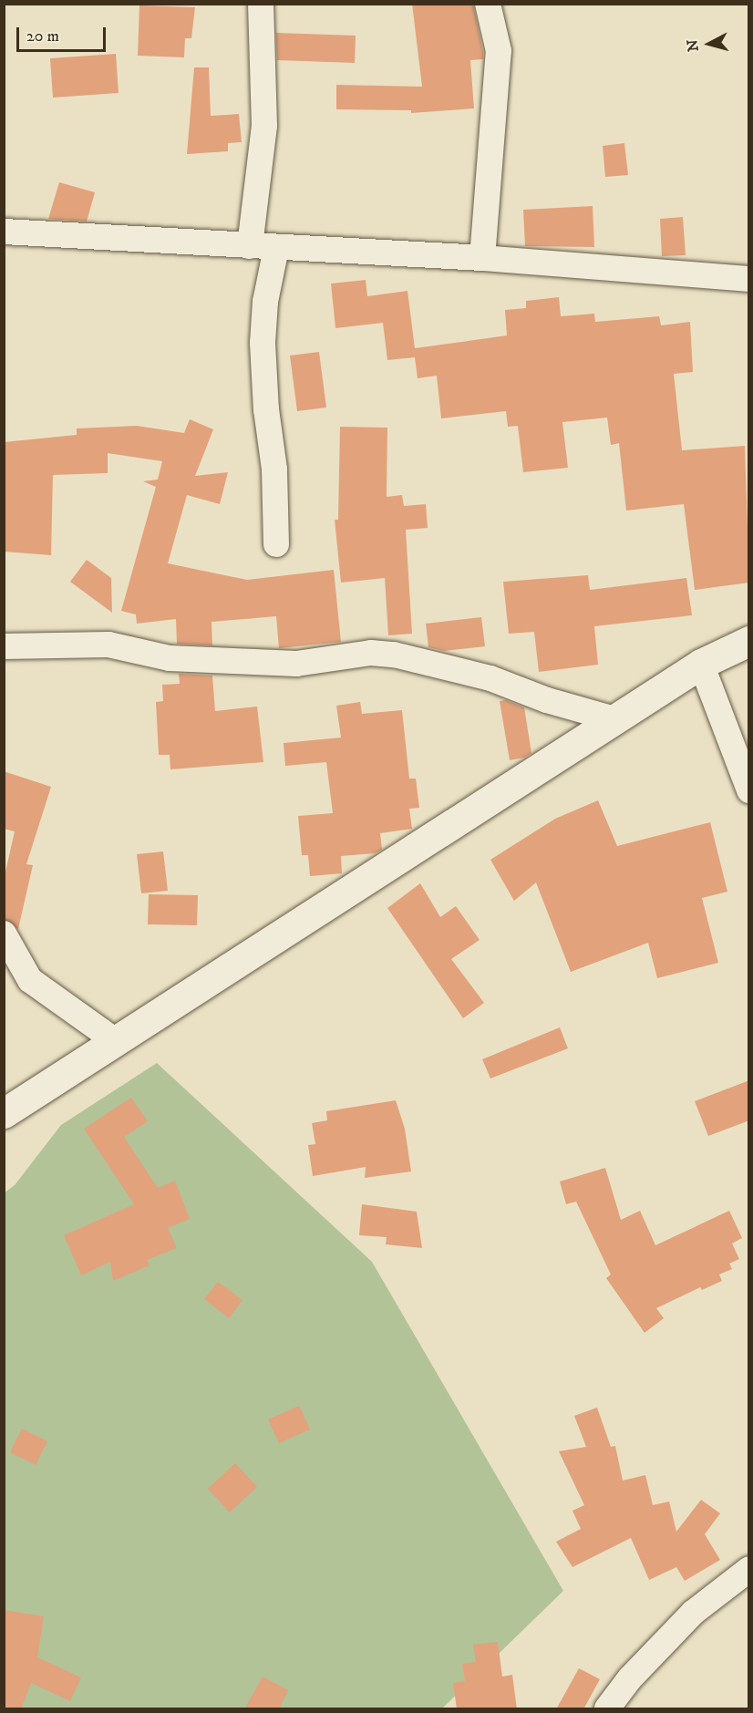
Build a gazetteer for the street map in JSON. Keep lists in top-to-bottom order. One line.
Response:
{"scale_bar":"20 m","north":"left"}
